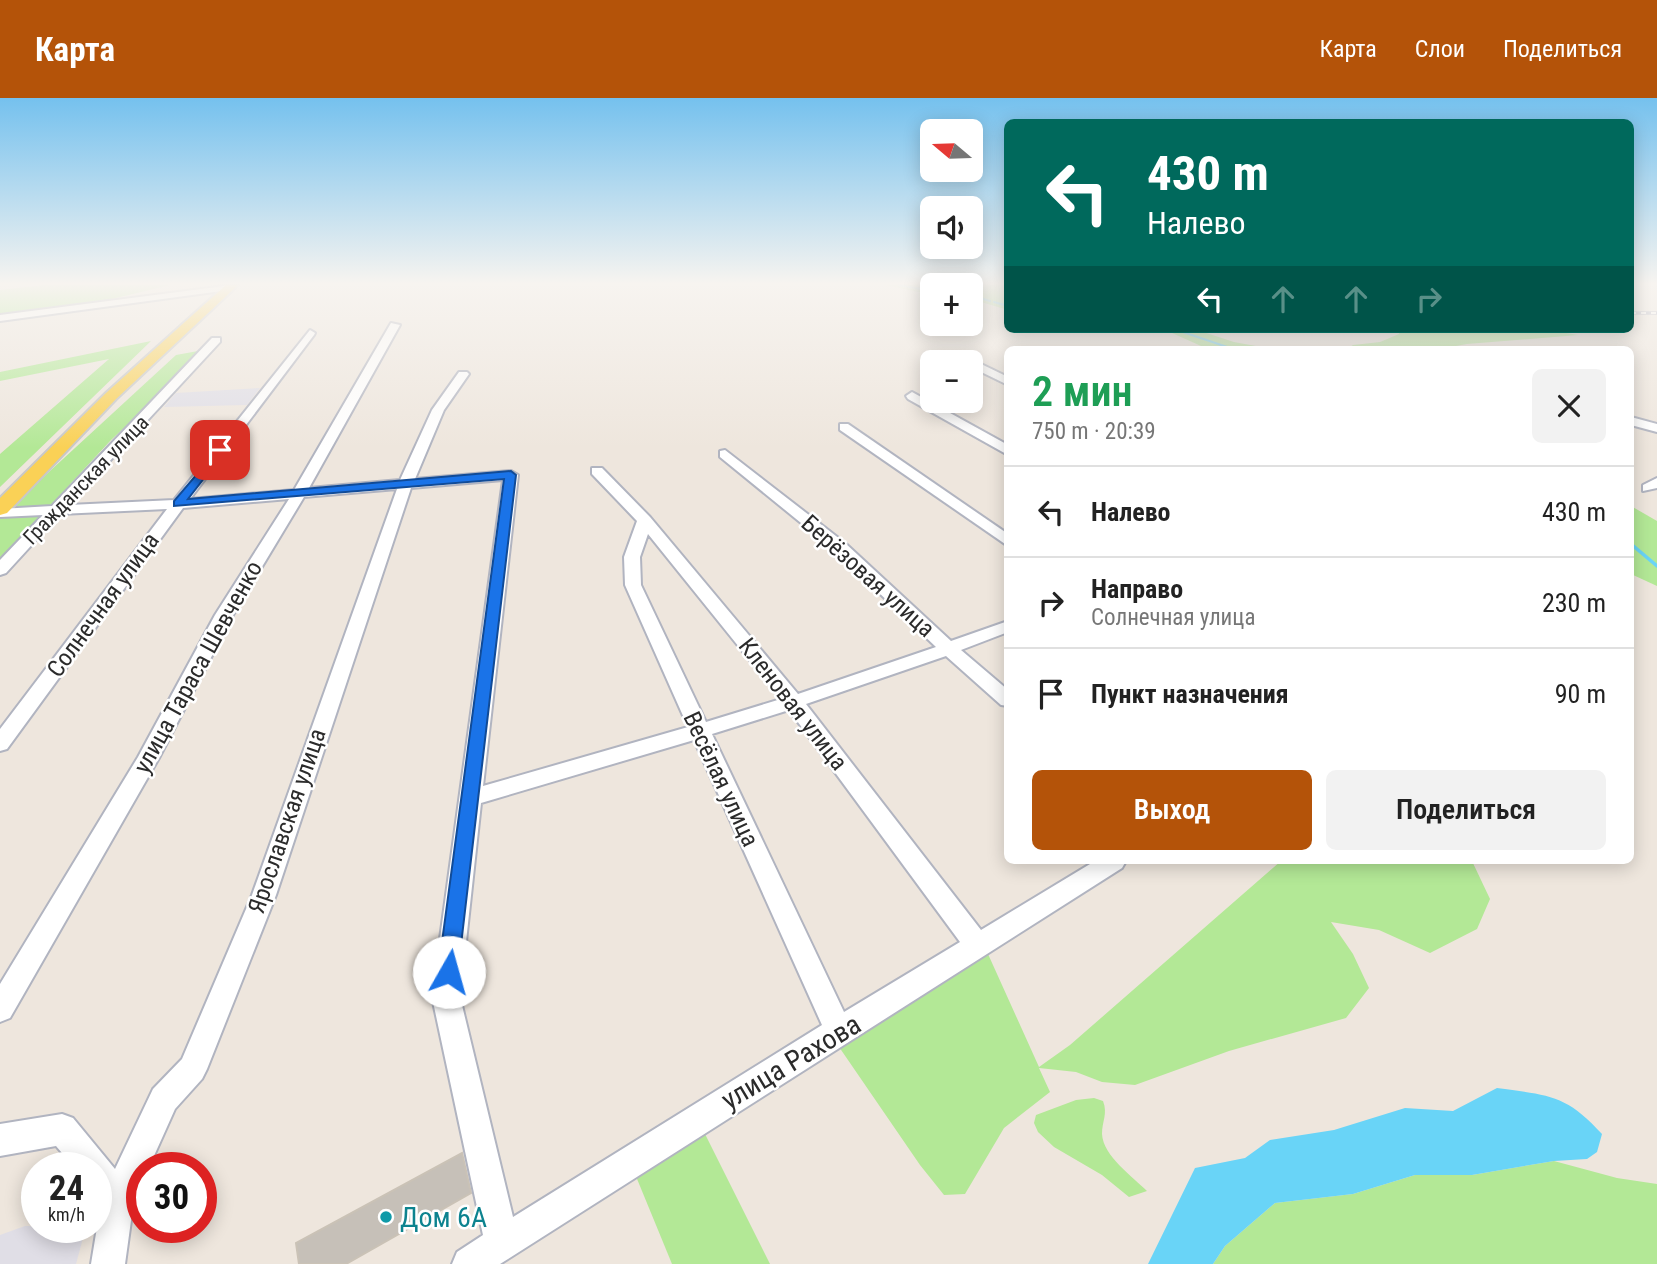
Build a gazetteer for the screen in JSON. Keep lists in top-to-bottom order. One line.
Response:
{"streets":{"street":["Гражданская улица","Берёзовая улица","Солнечная улица","улица Тараса Шевченко","Кленовая улица","Весёлая улица","Ярославская улица","улица Рахова"]},"crossings":[["Кленовая улица","Весёлая улица"],["Кленовая улица","улица Рахова"],["Весёлая улица","улица Рахова"]],"places":["Дом 6А"],"north":"left","page":{"header":"Карта","nav":["Карта","Слои","Поделиться"],"map_buttons":["+","−"],"turn":["430 m","Налево"],"heading":["2 мин","750 m · 20:39"],"list":[{"name":"Налево","value":"430 m"},{"name":"Направо","note":"Солнечная улица","value":"230 m"},{"name":"Пункт назначения","value":"90 m"}],"buttons":["Выход","Поделиться"],"speed":"24 km/h","limit":"30"}}
